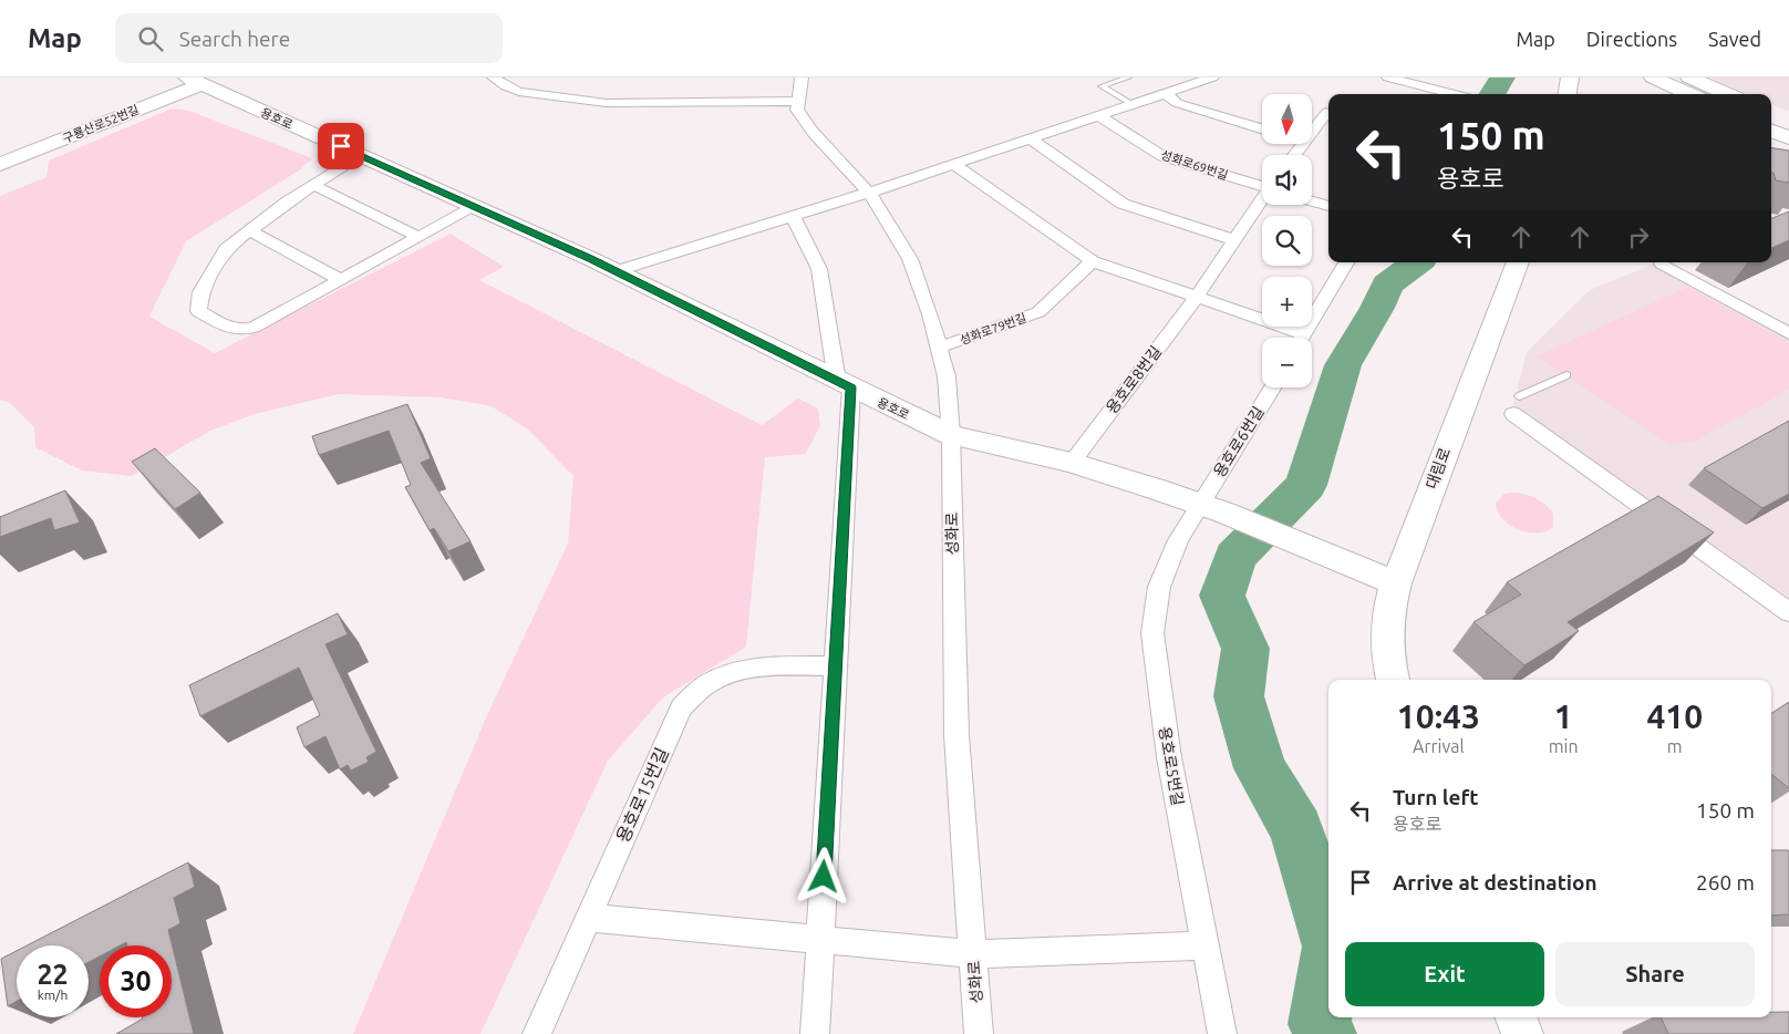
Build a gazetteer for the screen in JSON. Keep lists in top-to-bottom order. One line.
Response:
{"streets":{"street":["용호로","구룡산로52번길","성화로69번길","성화로79번길","용호로8번길","용호로6번길","대림로","성화로","용호로5번길","용호로15번길"]},"crossings":[["용호로","구룡산로52번길"],["용호로","용호로8번길"],["용호로","용호로6번길"],["용호로","대림로"],["용호로","성화로"],["용호로","용호로5번길"],["성화로79번길","성화로"],["용호로6번길","용호로5번길"]],"north":"bottom","page":{"header":"Map","search":"Search here","nav":["Map","Directions","Saved"],"map_buttons":["+","−"],"turn":["150 m","용호로"],"eta":["10:43","Arrival","1","min","410","m"],"list":[{"name":"Turn left","note":"용호로","value":"150 m"},{"name":"Arrive at destination","value":"260 m"}],"buttons":["Exit","Share"],"speed":"22 km/h","limit":"30"}}
